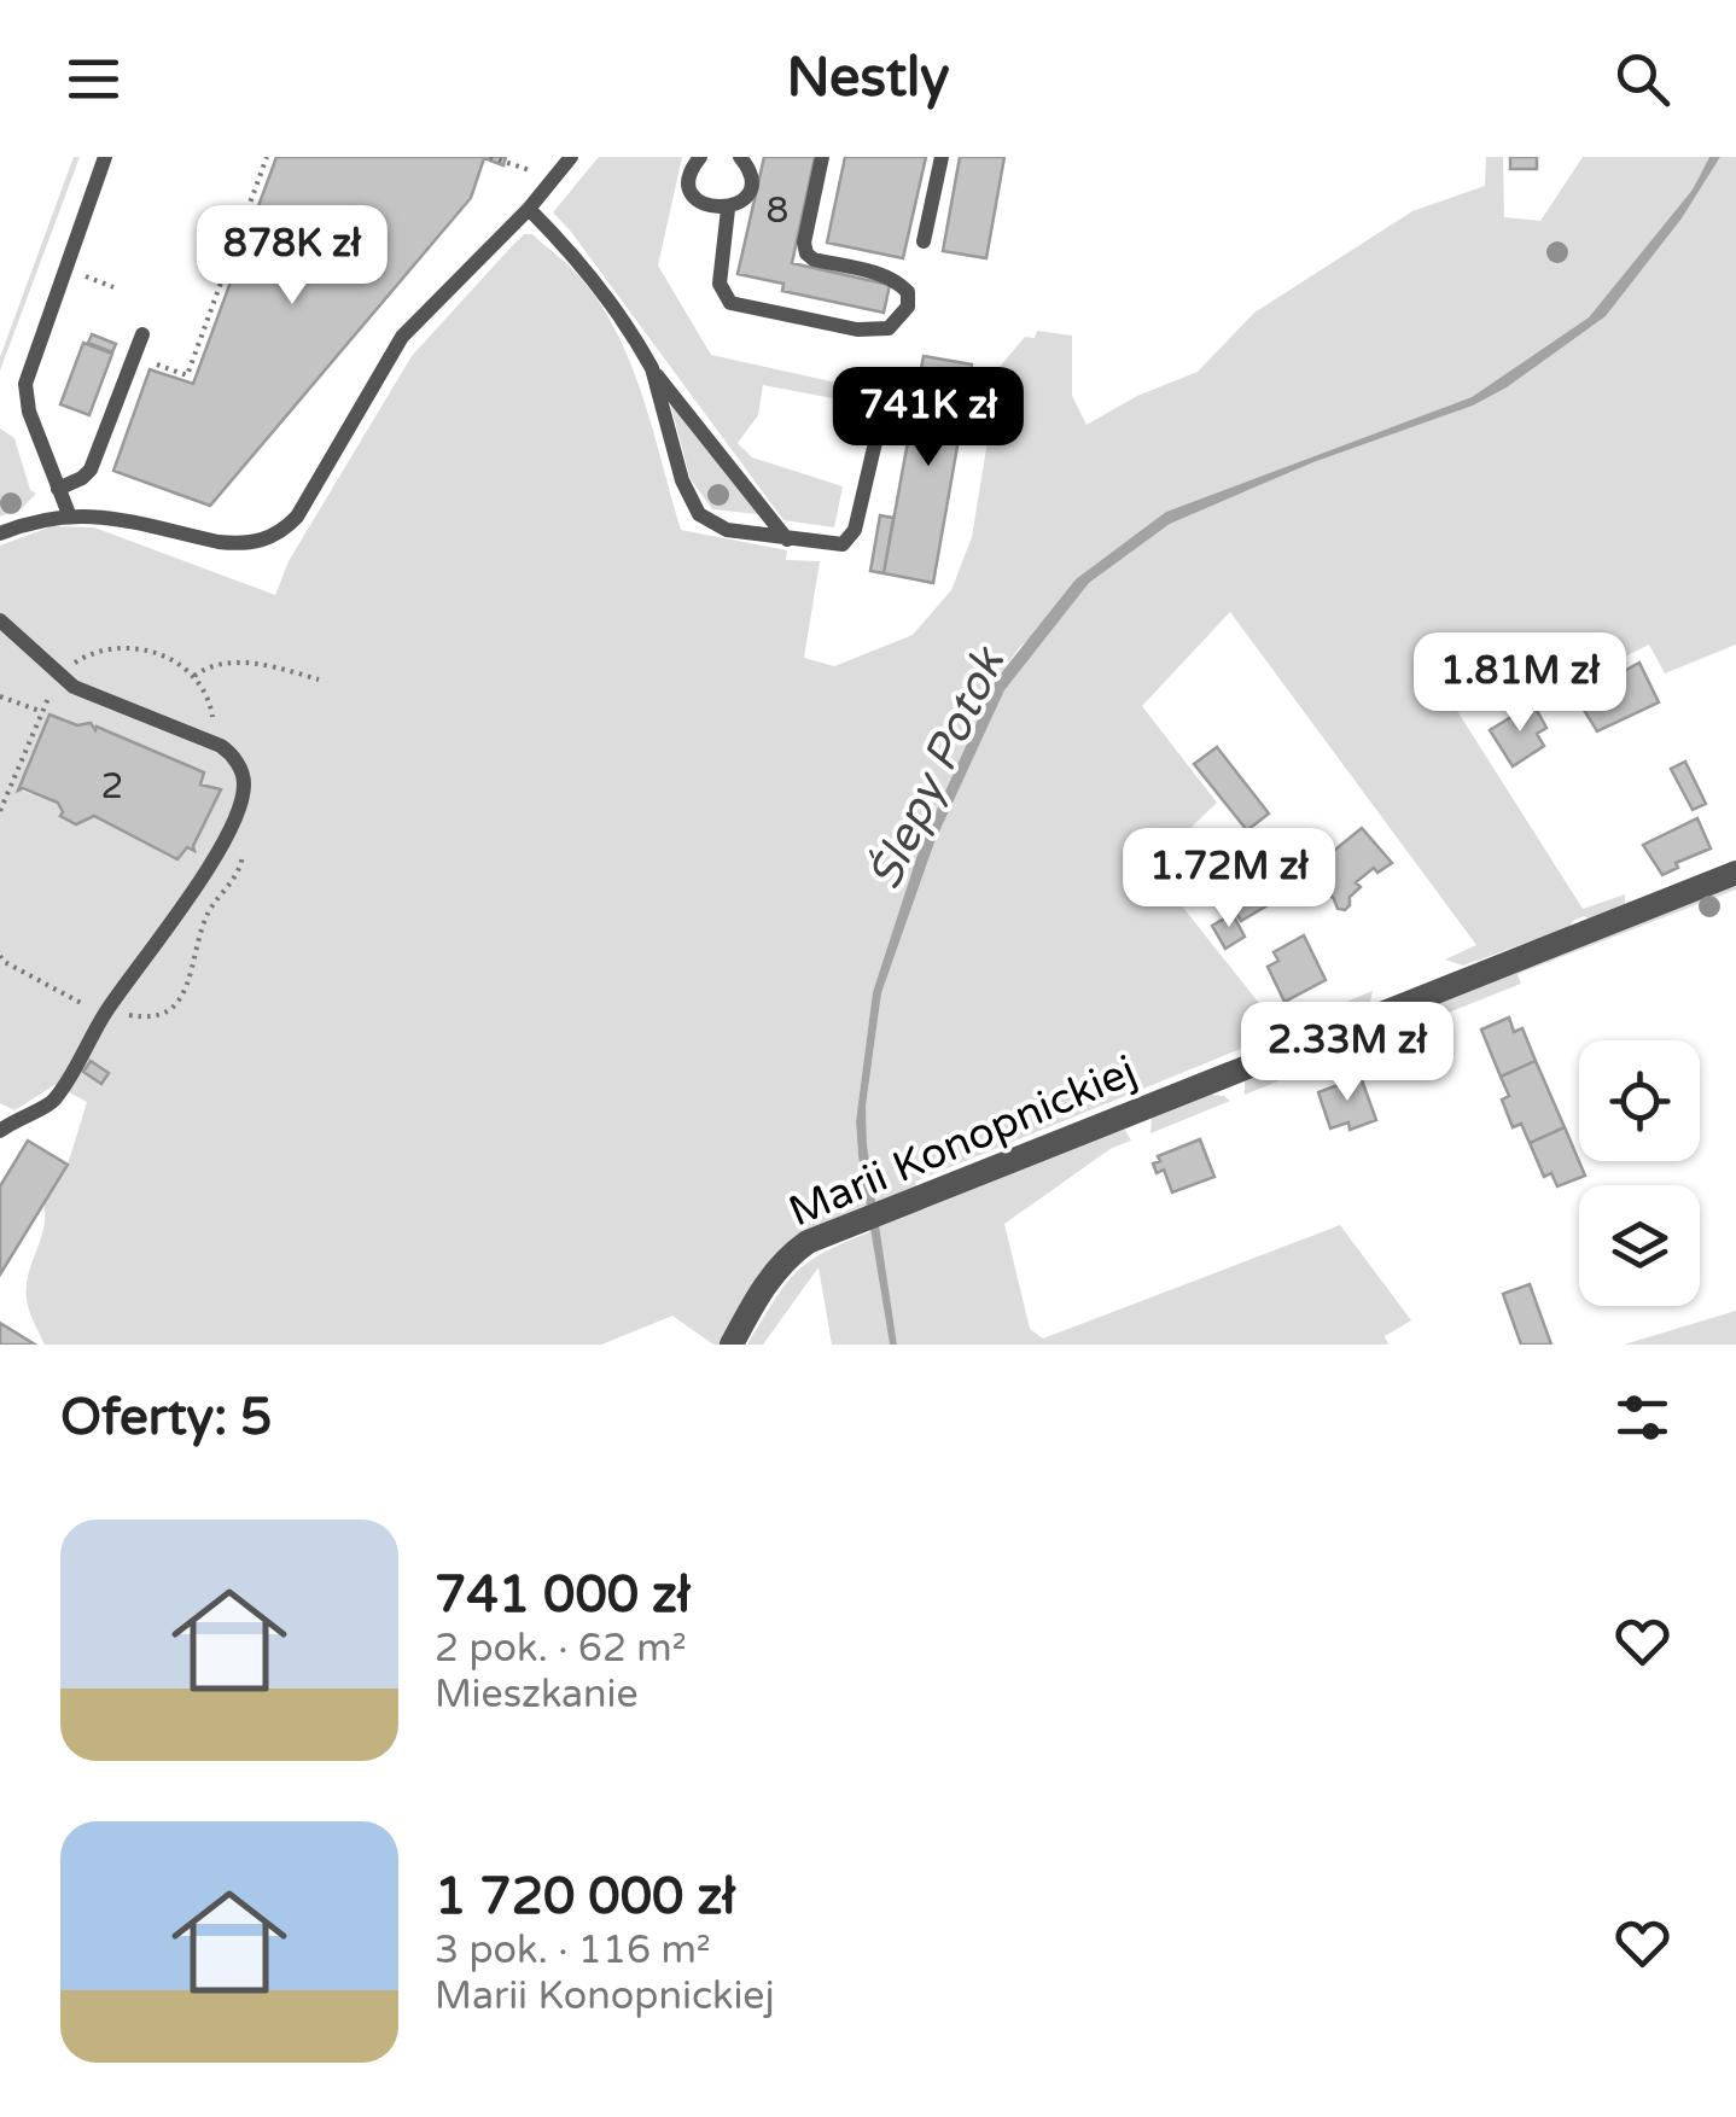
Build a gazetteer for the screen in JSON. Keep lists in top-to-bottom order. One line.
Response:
{"streets":{"street":["Marii Konopnickiej"]},"water":["Ślepy Potok"],"house_numbers":["8","2"],"page":{"header":"Nestly","price":["878K zł","741K zł","1.81M zł","1.72M zł","2.33M zł"],"heading":"Oferty: 5","list":[{"name":"741 000 zł","note":"2 pok. · 62 m² · Mieszkanie"},{"name":"1 720 000 zł","note":"3 pok. · 116 m² · Marii Konopnickiej"}]}}
